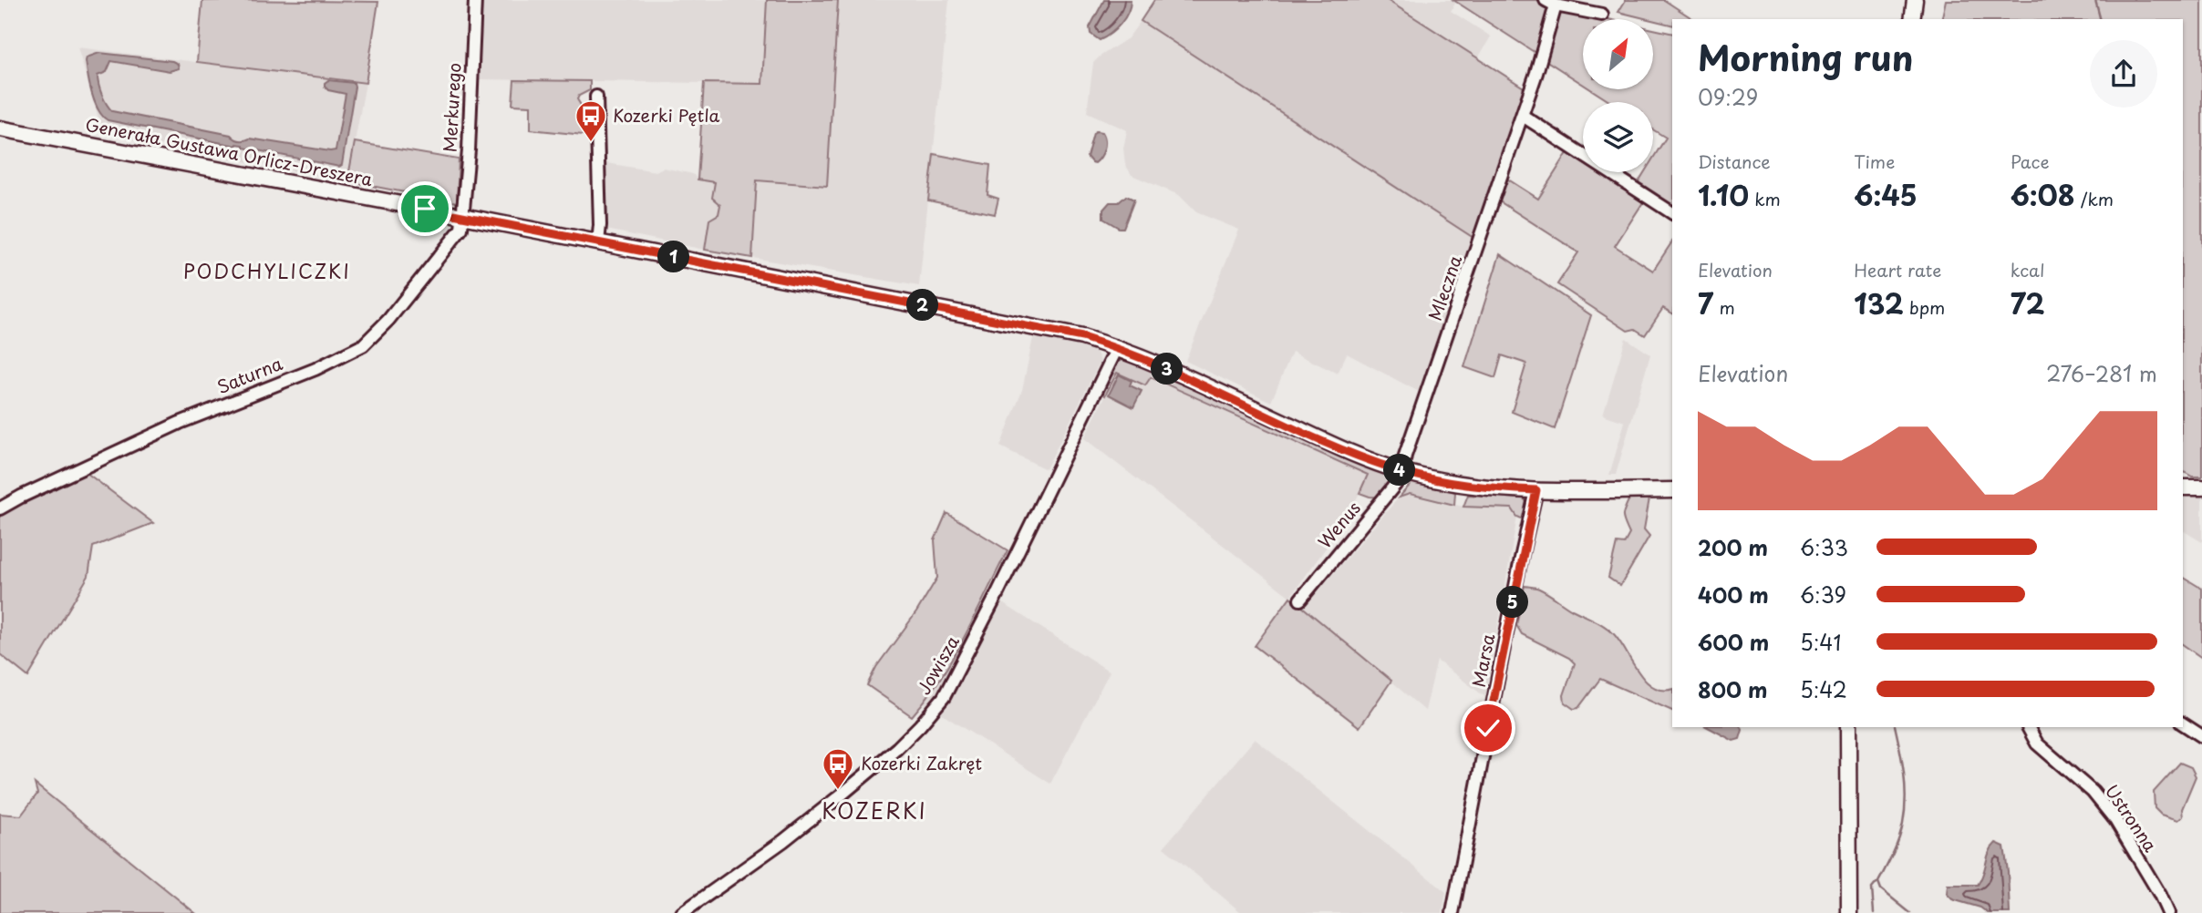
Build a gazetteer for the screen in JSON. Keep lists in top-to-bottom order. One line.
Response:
{"streets":{"main road":["Generała Gustawa Orlicz-Dreszera"],"street":["Merkurego","Mleczna","Saturna","Wenus","Marsa","Jowisza","Ustronna"]},"crossings":[["Merkurego","Generała Gustawa Orlicz-Dreszera"],["Merkurego","Saturna"],["Generała Gustawa Orlicz-Dreszera","Mleczna"],["Generała Gustawa Orlicz-Dreszera","Saturna"],["Generała Gustawa Orlicz-Dreszera","Wenus"],["Generała Gustawa Orlicz-Dreszera","Marsa"],["Generała Gustawa Orlicz-Dreszera","Jowisza"],["Mleczna","Wenus"]],"districts":["PODCHYLICZKI","KOZERKI"],"places":{"bus stop":["Kozerki Pętla","Kozerki Zakręt"]},"north":"top right","page":{"heading":["Morning run","09:29"],"stats":[["Distance","1.10 km"],["Time","6:45"],["Pace","6:08 /km"],["Elevation","7 m"],["Heart rate","132 bpm"],["kcal","72"]],"pins":["1","2","3","4","5"],"chart":["Elevation","276–281 m"],"list":[{"name":"200 m","note":"6:33"},{"name":"400 m","note":"6:39"},{"name":"600 m","note":"5:41"},{"name":"800 m","note":"5:42"}]}}
